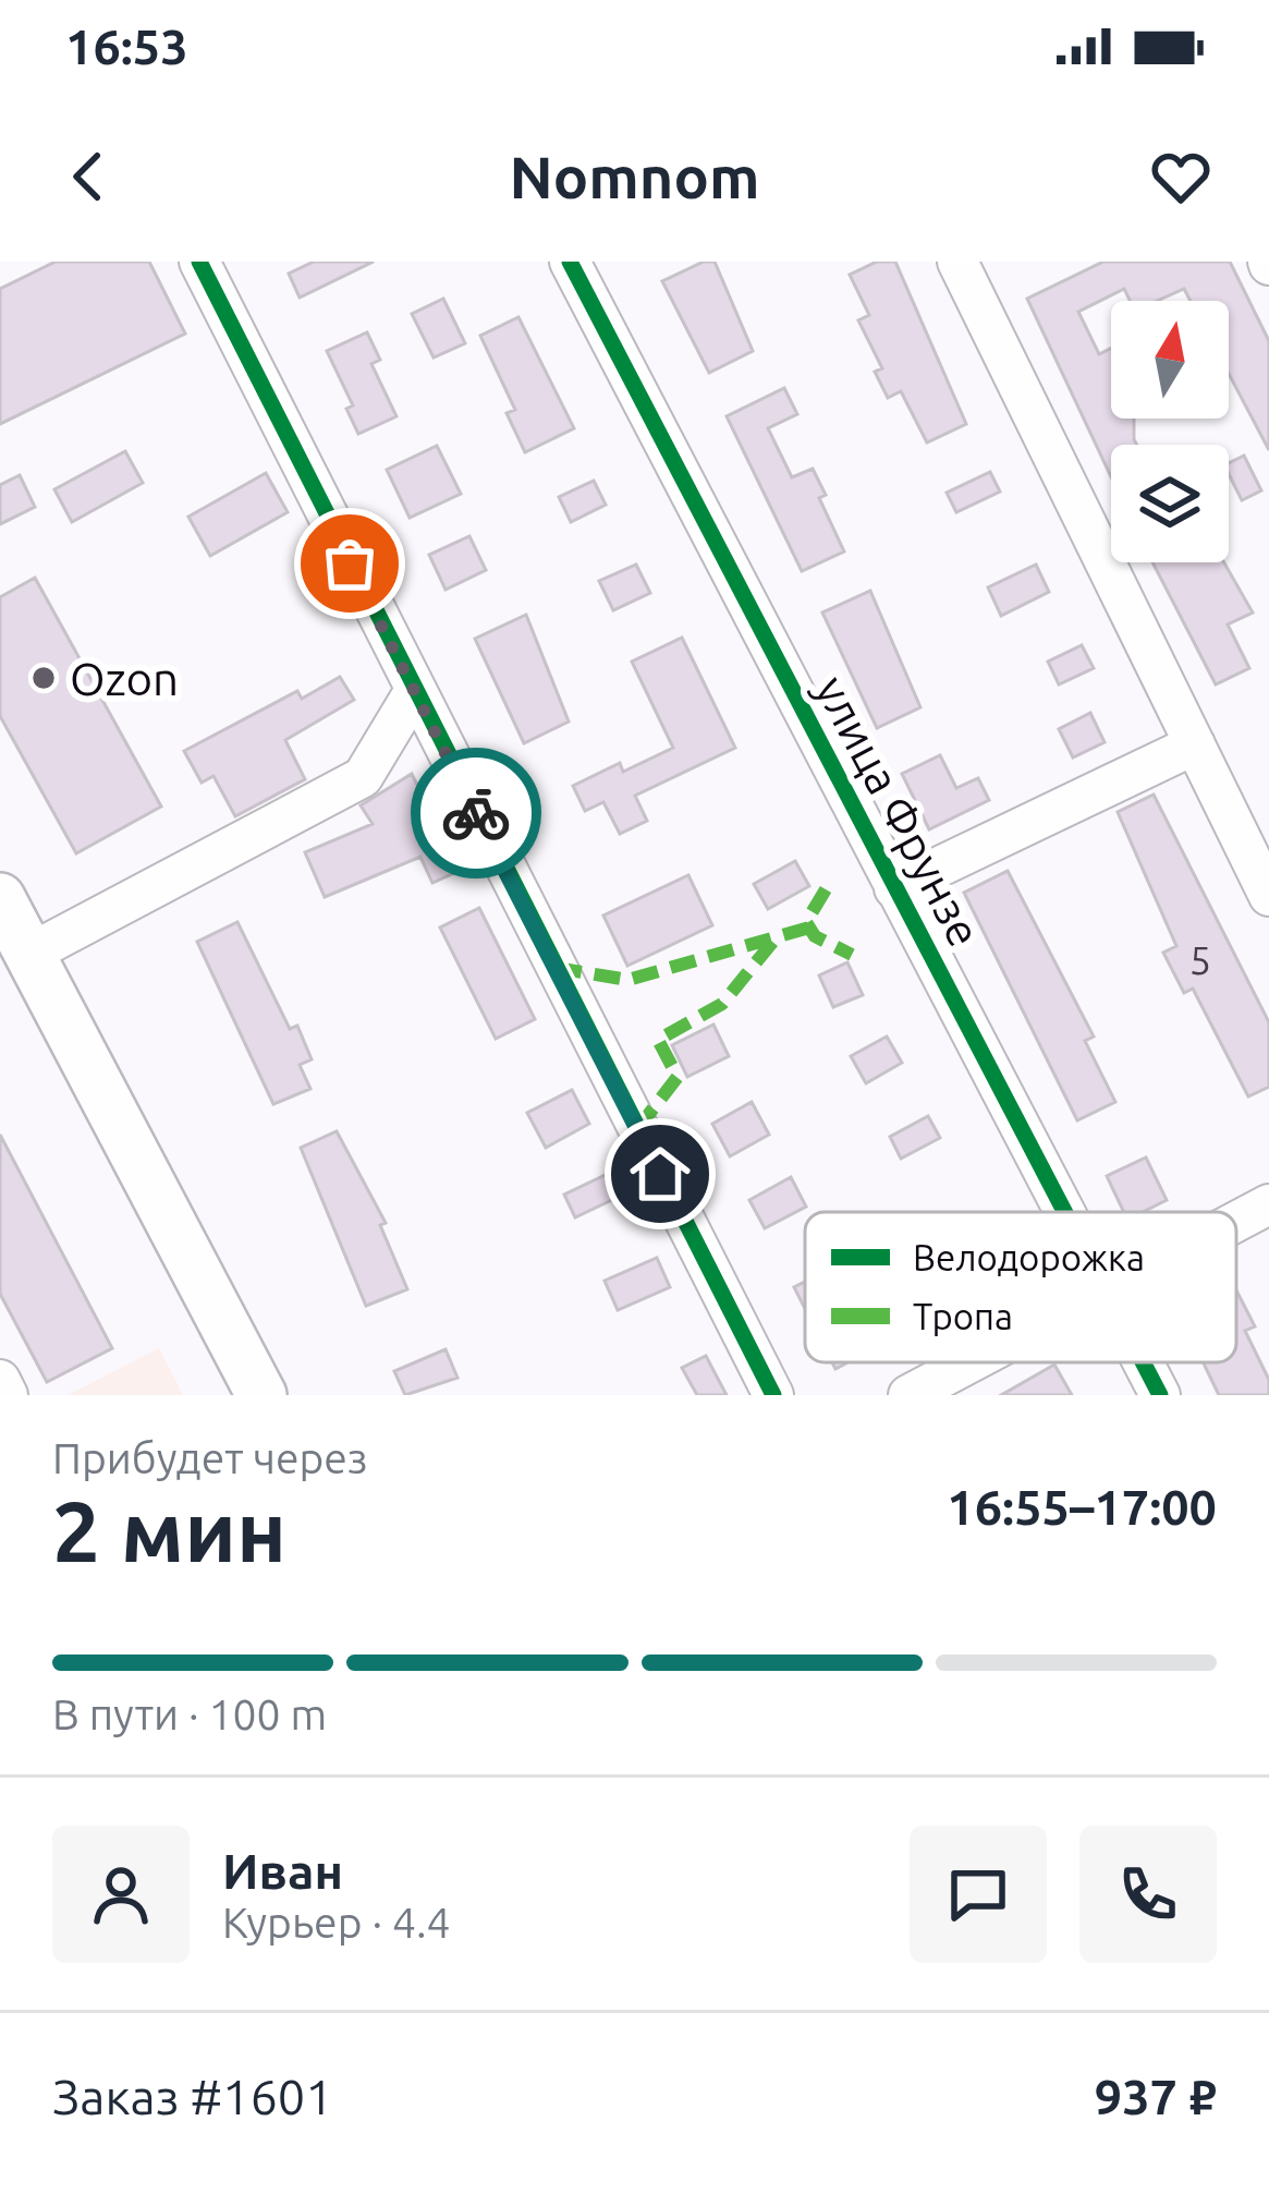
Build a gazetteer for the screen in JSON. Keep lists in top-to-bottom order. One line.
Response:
{"streets":{"street":["улица Фрунзе"]},"places":["Ozon"],"house_numbers":["5"],"legend":["Велодорожка","Тропа"],"north":"top","page":{"status":"16:53","header":"Nomnom","heading":["2 мин","Прибудет через","16:55–17:00"],"panel":["Иван","Курьер · 4.4","Заказ #1601","937 ₽"],"bar":"В пути · 100 m"}}
